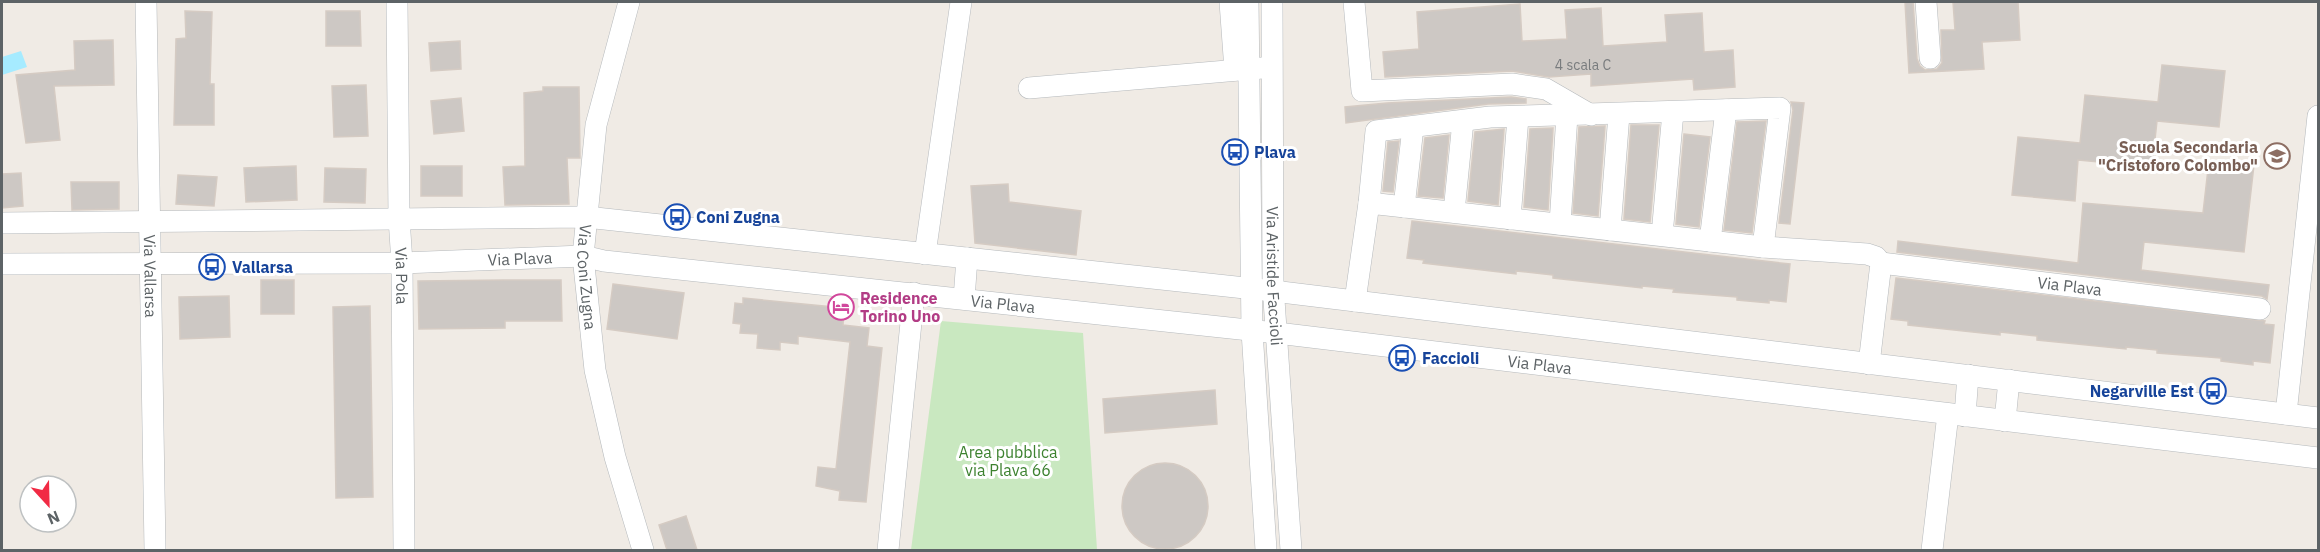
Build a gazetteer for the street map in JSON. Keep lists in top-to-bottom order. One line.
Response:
{"streets":{"street":["Via Plava","Via Vallarsa","Via Pola","Via Aristide Faccioli","Via Coni Zugna"]},"crossings":[["Via Plava","Via Vallarsa"],["Via Plava","Via Pola"],["Via Plava","Via Aristide Faccioli"],["Via Plava","Via Coni Zugna"]],"parks":["Area pubblica via Plava 66"],"places":{"bus stop":["Plava","Coni Zugna","Vallarsa","Faccioli","Negarville Est"],"school or university":["Scuola Secondaria \"Cristoforo Colombo\""],"hotel":["Residence Torino Uno"]},"house_numbers":["4 scala C"],"north":"bottom"}
